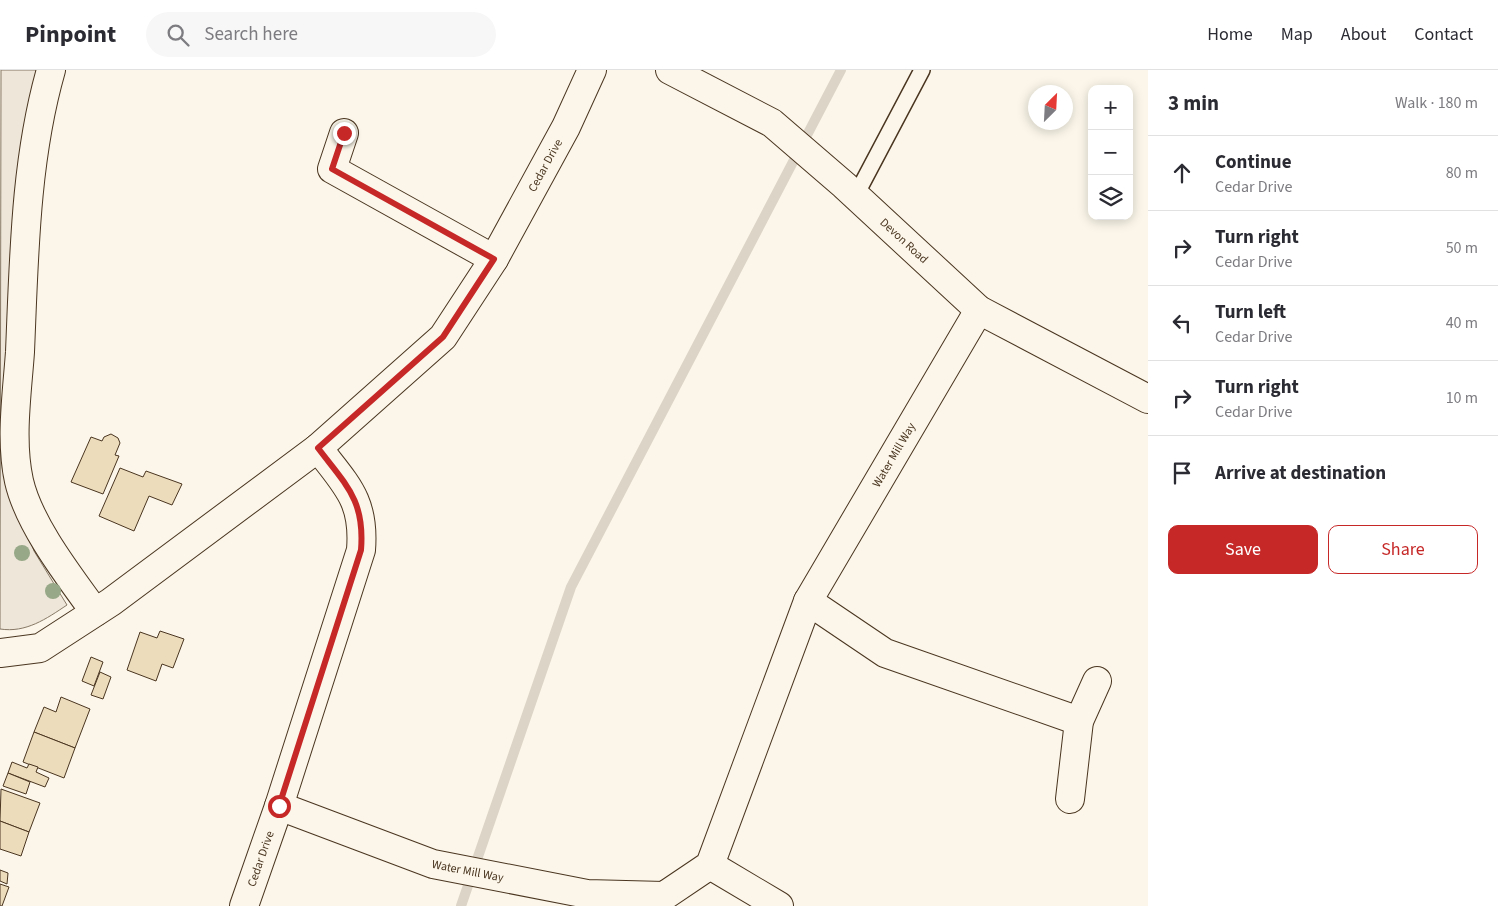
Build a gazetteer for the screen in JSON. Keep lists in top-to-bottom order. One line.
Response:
{"streets":{"street":["Cedar Drive","Devon Road","Water Mill Way"]},"crossings":[["Cedar Drive","Water Mill Way"],["Devon Road","Water Mill Way"]],"north":"top right","page":{"header":"Pinpoint","search":"Search here","nav":["Home","Map","About","Contact"],"heading":["3 min","Walk · 180 m"],"map_buttons":["+","−"],"list":[["Continue","Cedar Drive","80 m"],["Turn right","Cedar Drive","50 m"],["Turn left","Cedar Drive","40 m"],["Turn right","Cedar Drive","10 m"],"Arrive at destination"],"buttons":["Save","Share"]}}
